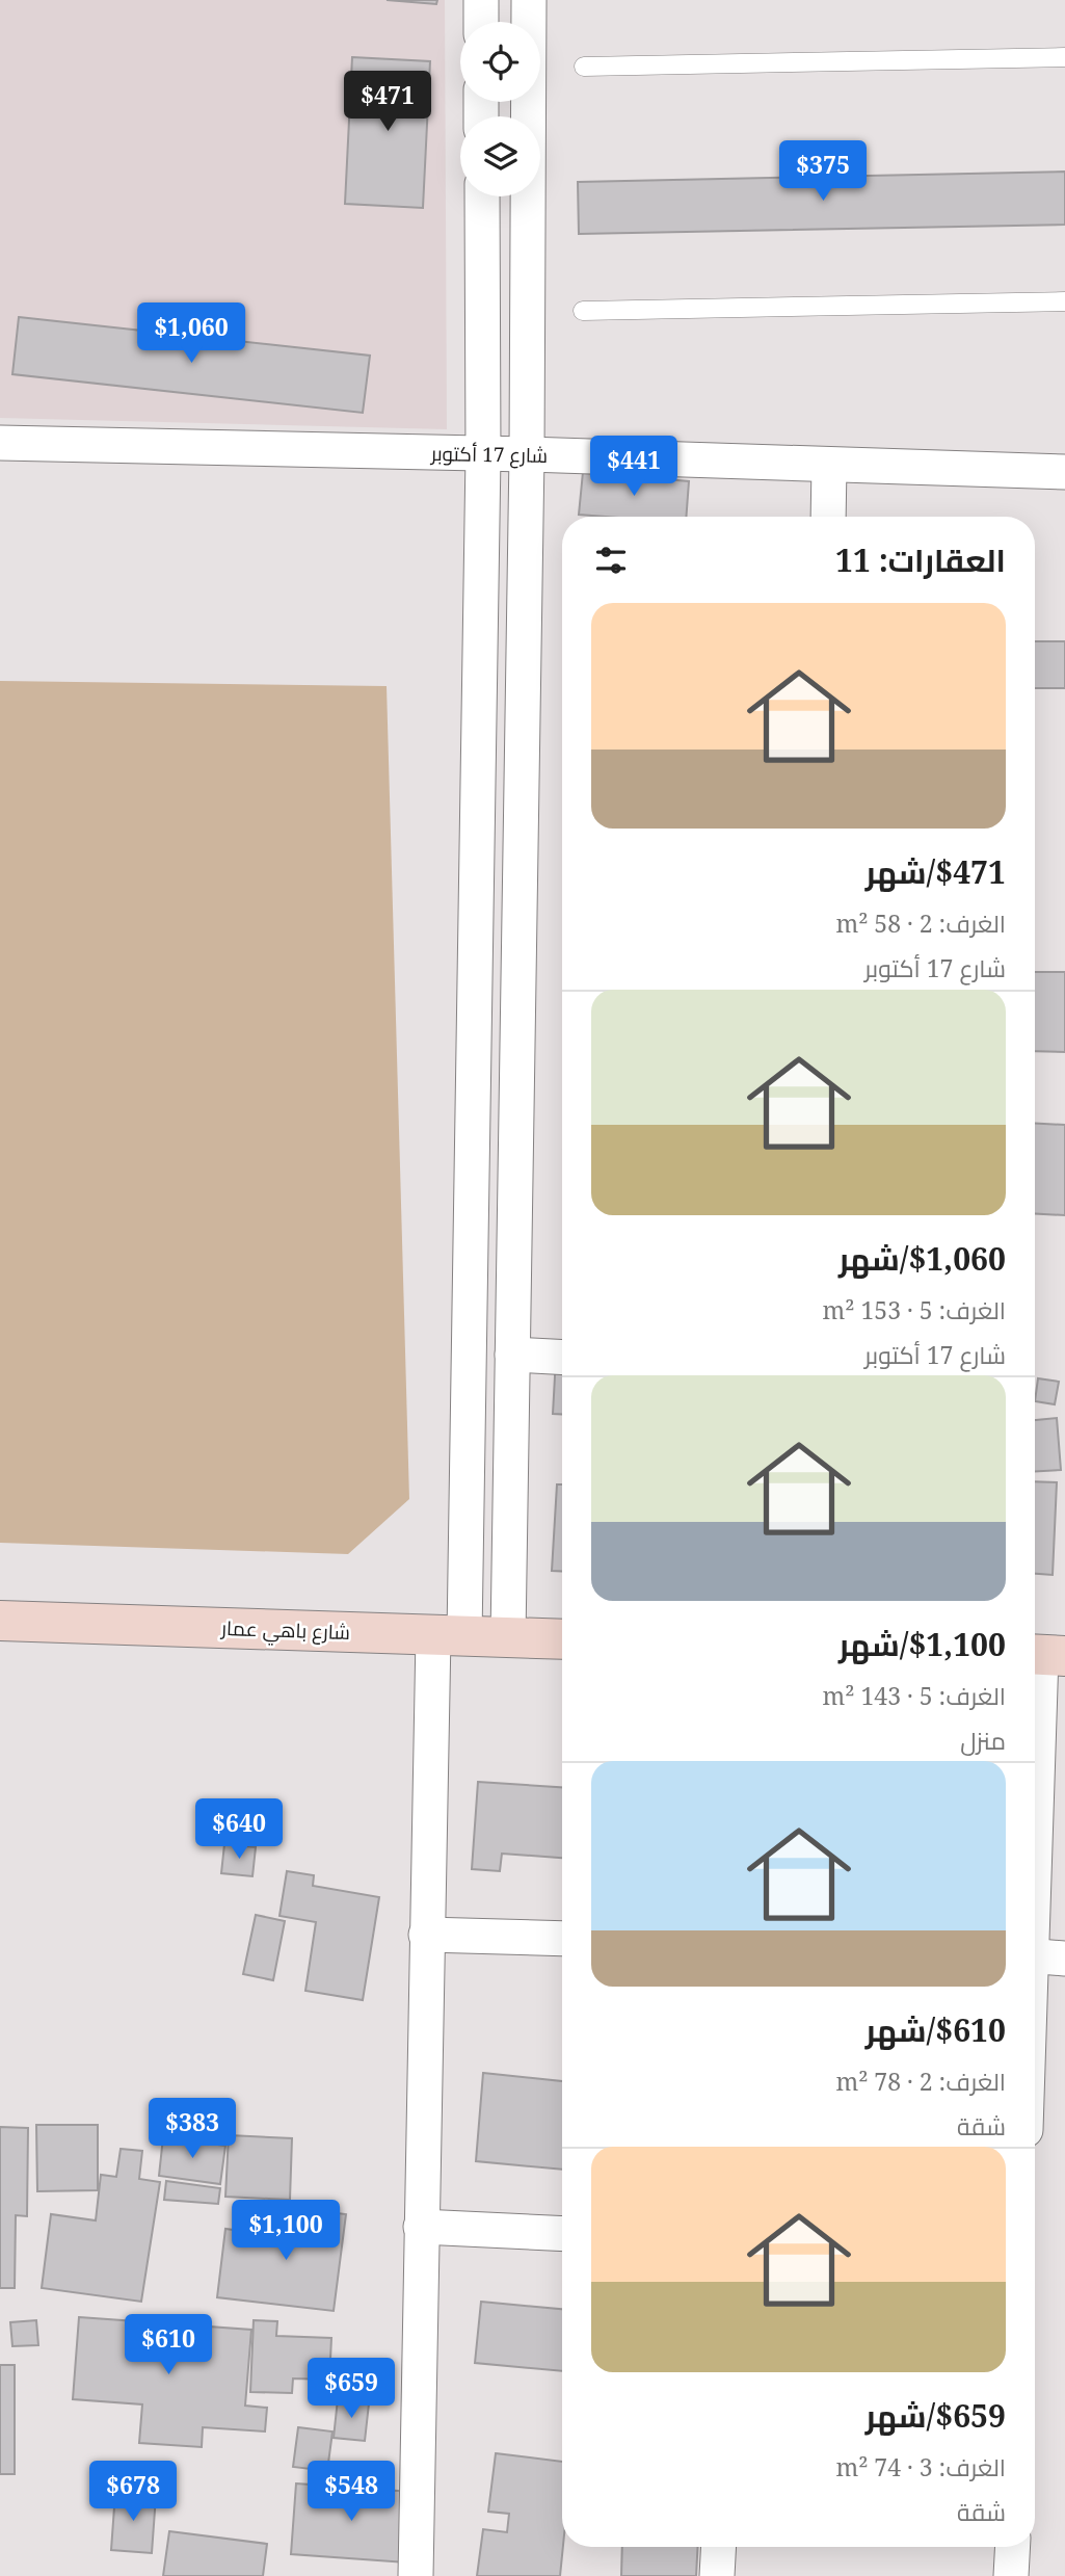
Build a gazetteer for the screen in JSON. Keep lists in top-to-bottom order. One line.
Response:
{"streets":{"main road":["شارع باهي عمار"],"street":["شارع 17 أكتوبر"]},"page":{"price":["$471","$375","$1,060","$441","$640","$383","$1,100","$610","$659","$678","$548"],"heading":"العقارات: 11","list":[{"name":"$471/شهر","note":"الغرف: 2 · 58 m² · شارع 17 أكتوبر"},{"name":"$1,060/شهر","note":"الغرف: 5 · 153 m² · شارع 17 أكتوبر"},{"name":"$1,100/شهر","note":"الغرف: 5 · 143 m² · منزل"},{"name":"$610/شهر","note":"الغرف: 2 · 78 m² · شقة"},{"name":"$659/شهر","note":"الغرف: 3 · 74 m² · شقة"}]}}
